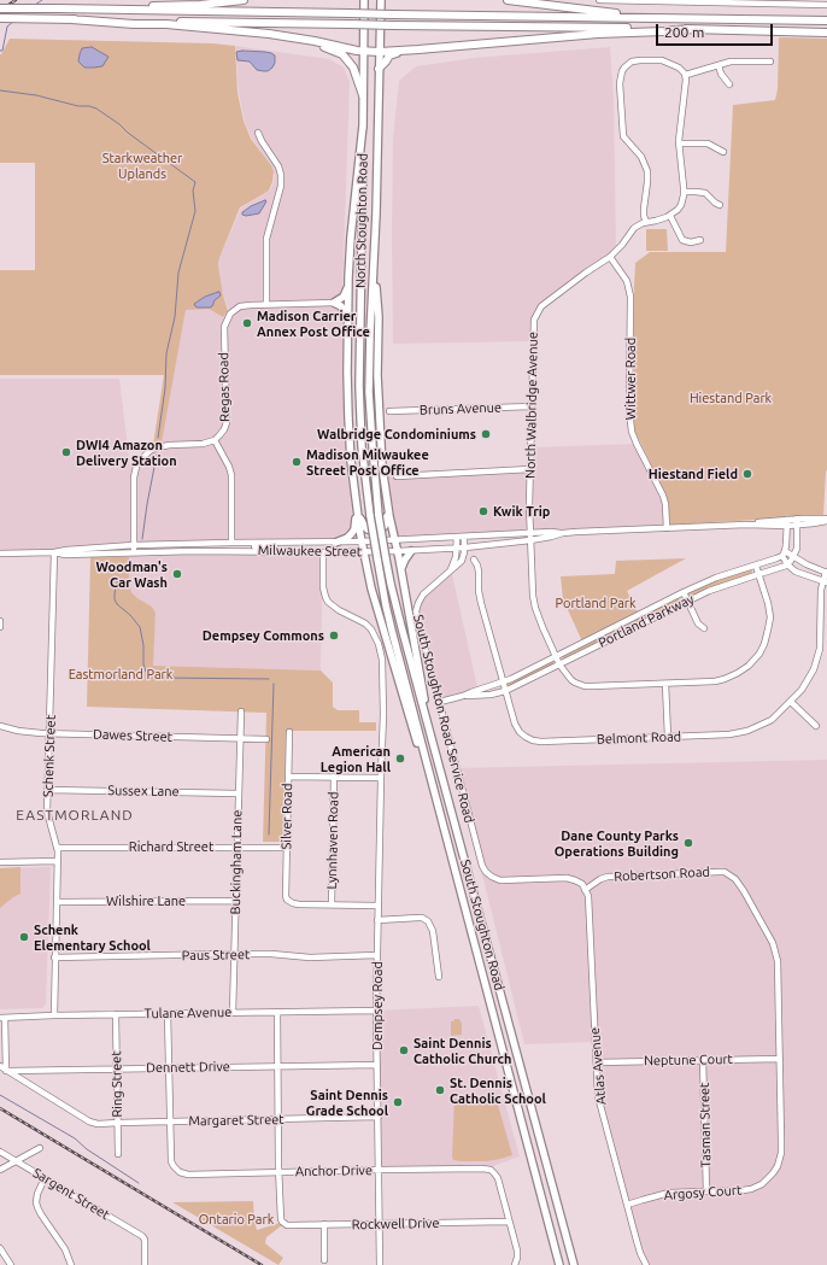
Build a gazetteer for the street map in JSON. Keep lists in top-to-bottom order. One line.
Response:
{"streets":{"main road":["North Stoughton Road","South Stoughton Road"],"street":["Wittwer Road","Regas Road","North Walbridge Avenue","Bruns Avenue","Milwaukee Street","Portland Parkway","South Stoughton Road Service Road","Dawes Street","Belmont Road","Schenk Street","Sussex Lane","Silver Road","Lynnhaven Road","Richard Street","Buckingham Lane","Robertson Road","Wilshire Lane","Paus Street","Dempsey Road","Tulane Avenue","Neptune Court","Atlas Avenue","Dennett Drive","Ring Street","Margaret Street","Tasman Street","Anchor Drive","Argosy Court","Sargent Street","Rockwell Drive"]},"crossings":[["North Stoughton Road","South Stoughton Road"],["Wittwer Road","North Walbridge Avenue"],["Wittwer Road","Milwaukee Street"],["Regas Road","Milwaukee Street"],["North Walbridge Avenue","Bruns Avenue"],["North Walbridge Avenue","Milwaukee Street"],["North Walbridge Avenue","Portland Parkway"],["Milwaukee Street","South Stoughton Road Service Road"],["Milwaukee Street","Schenk Street"],["Milwaukee Street","Dempsey Road"],["Portland Parkway","South Stoughton Road Service Road"],["Portland Parkway","Belmont Road"],["South Stoughton Road Service Road","Robertson Road"],["South Stoughton Road Service Road","Atlas Avenue"],["Dawes Street","Schenk Street"],["Dawes Street","Buckingham Lane"],["Schenk Street","Sussex Lane"],["Schenk Street","Richard Street"],["Schenk Street","Wilshire Lane"],["Schenk Street","Paus Street"],["Schenk Street","Tulane Avenue"],["Sussex Lane","Buckingham Lane"],["Silver Road","Lynnhaven Road"],["Silver Road","Richard Street"],["Richard Street","Buckingham Lane"],["Buckingham Lane","Wilshire Lane"],["Buckingham Lane","Paus Street"],["Buckingham Lane","Tulane Avenue"],["Robertson Road","Neptune Court"],["Robertson Road","Atlas Avenue"],["Robertson Road","Argosy Court"],["Paus Street","Dempsey Road"],["Dempsey Road","Tulane Avenue"],["Dempsey Road","Dennett Drive"],["Dempsey Road","Margaret Street"],["Dempsey Road","Anchor Drive"],["Dempsey Road","Rockwell Drive"],["Tulane Avenue","Ring Street"],["Neptune Court","Atlas Avenue"],["Neptune Court","Tasman Street"],["Neptune Court","Argosy Court"],["Atlas Avenue","Argosy Court"],["Dennett Drive","Ring Street"],["Dennett Drive","Margaret Street"],["Ring Street","Margaret Street"],["Margaret Street","Anchor Drive"],["Tasman Street","Argosy Court"],["Anchor Drive","Rockwell Drive"]],"districts":["EASTMORLAND"],"parks":["Starkweather Uplands","Hiestand Park","Portland Park","Eastmorland Park","Ontario Park"],"places":["Madison Carrier Annex Post Office","Walbridge Condominiums","DWI4 Amazon Delivery Station","Madison Milwaukee Street Post Office","Hiestand Field","Kwik Trip","Woodman's Car Wash","Dempsey Commons","American Legion Hall","Dane County Parks Operations Building","Schenk Elementary School","Saint Dennis Catholic Church","St. Dennis Catholic School","Saint Dennis Grade School"],"scale_bar":"200 m"}
